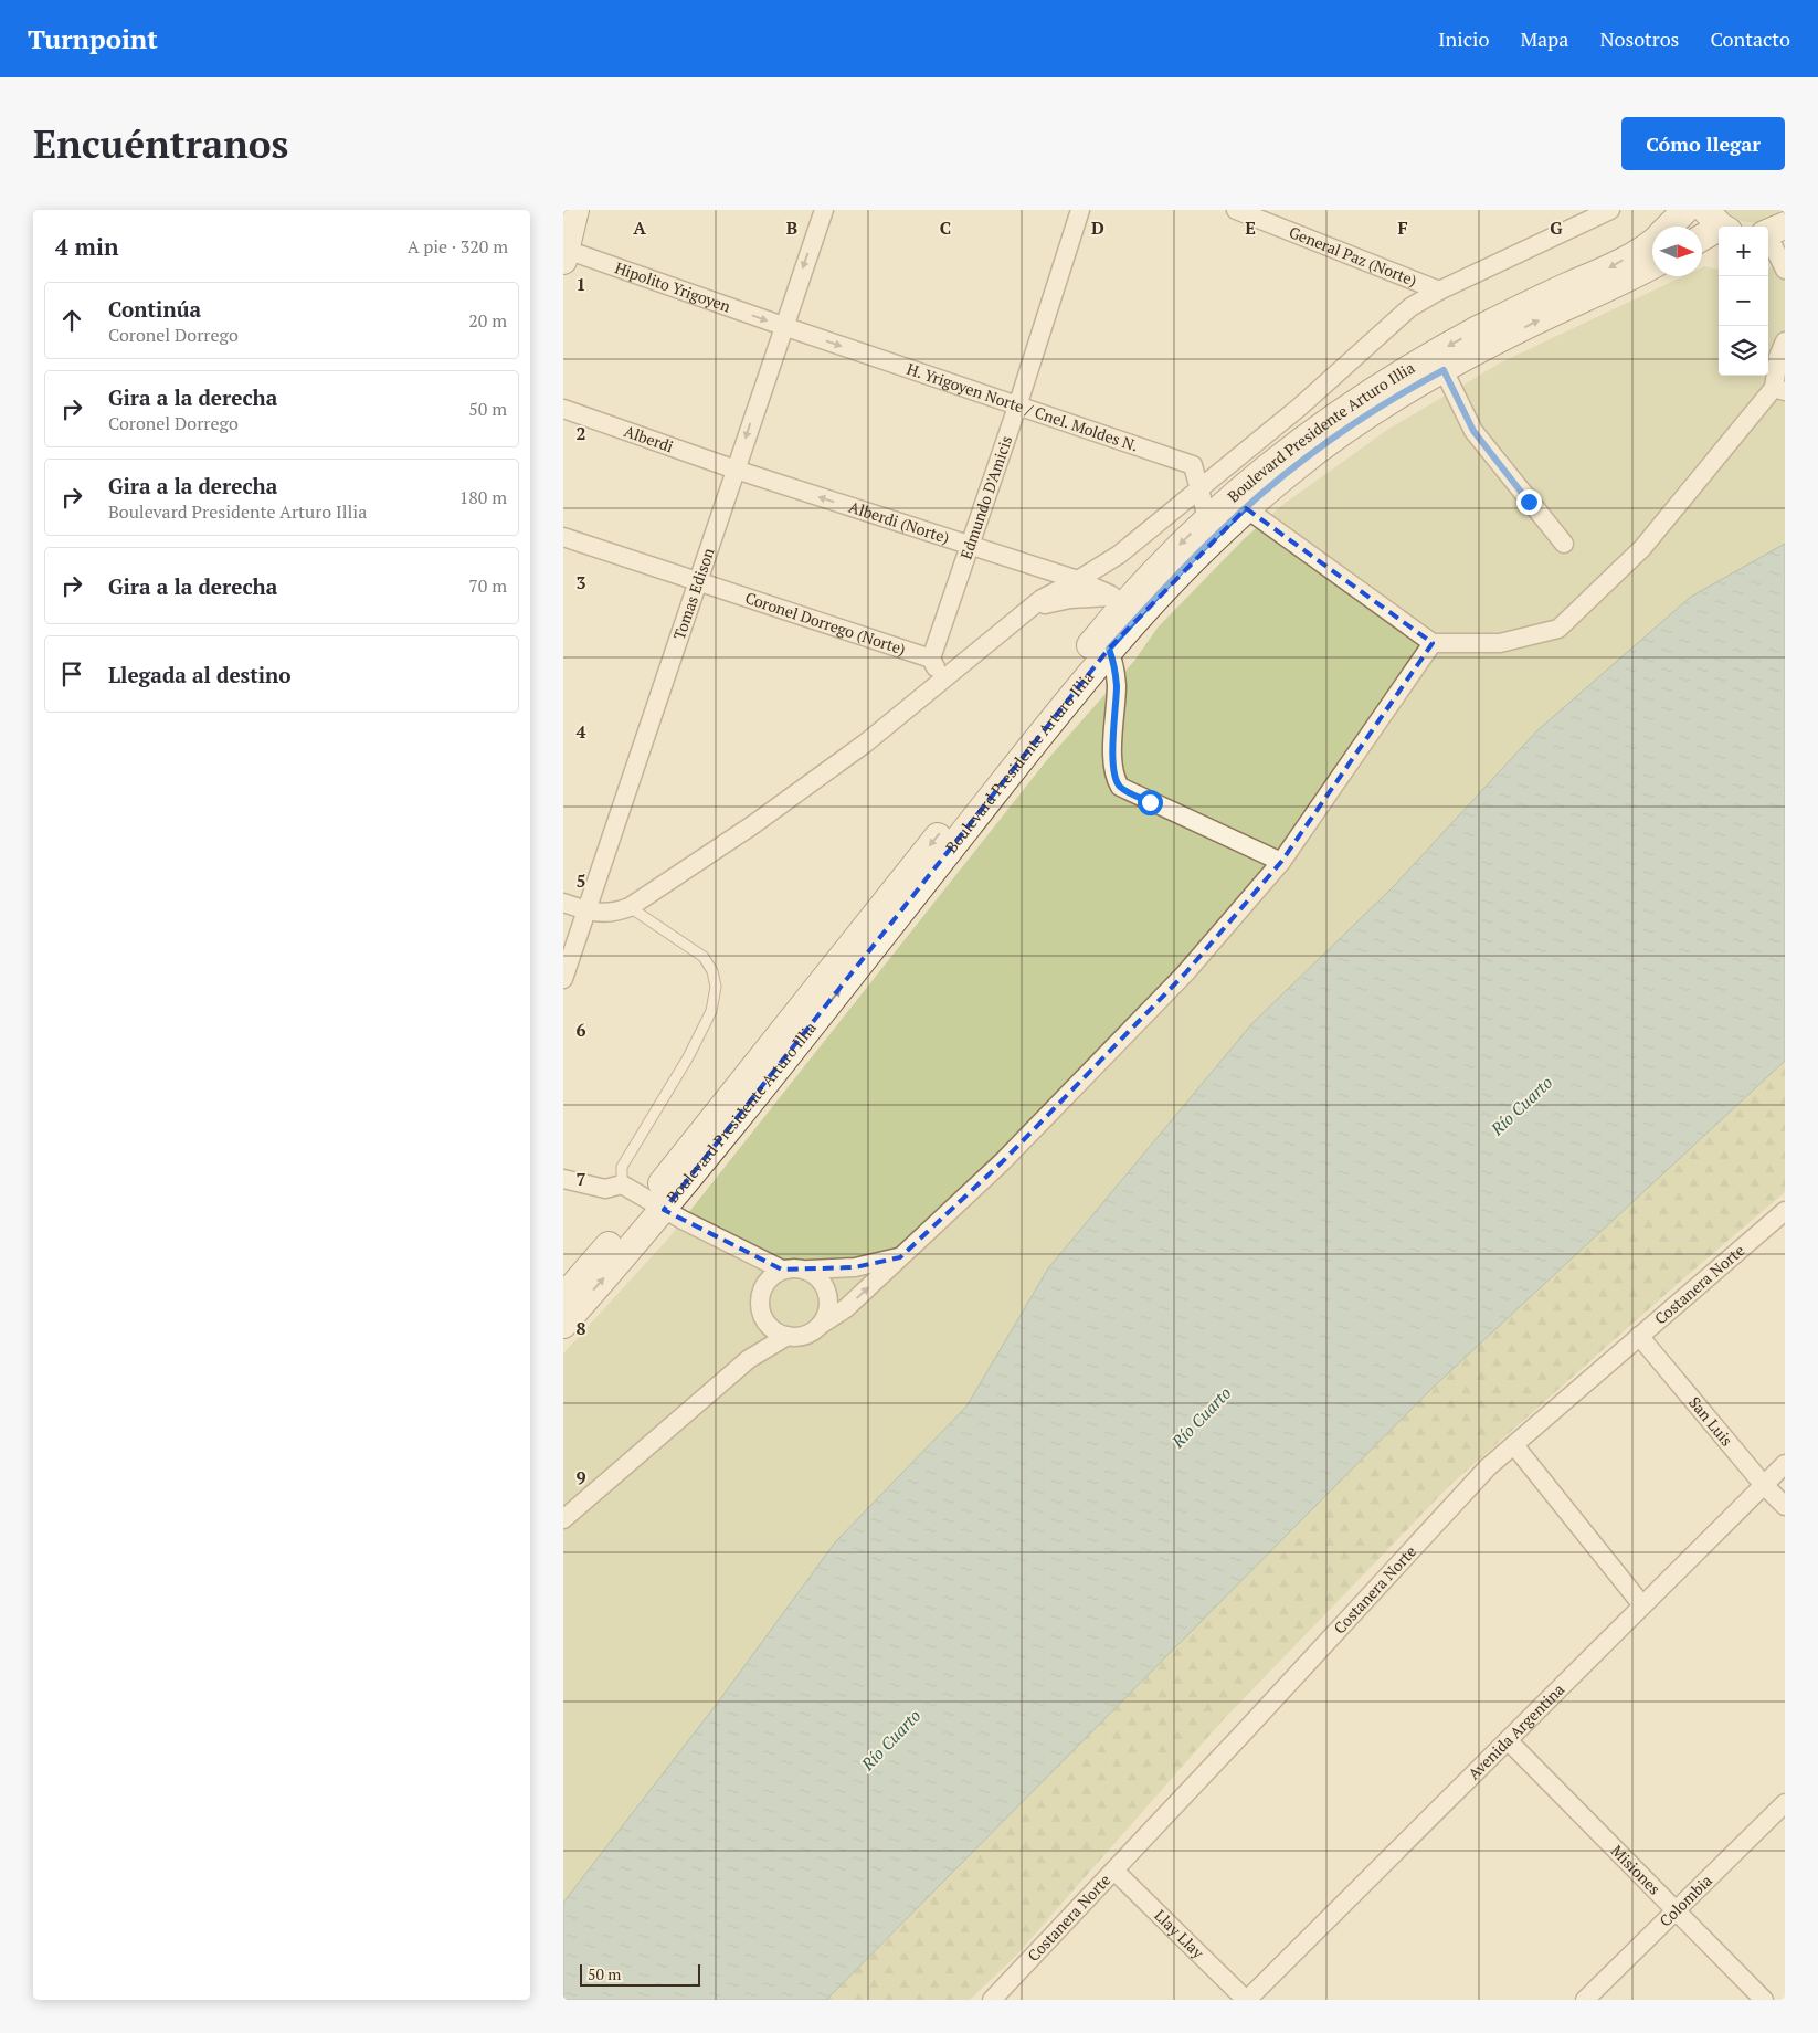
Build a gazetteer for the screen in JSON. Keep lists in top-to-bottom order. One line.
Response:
{"streets":{"main road":["Boulevard Presidente Arturo Illia"],"street":["General Paz (Norte)","Hipolito Yrigoyen","H. Yrigoyen Norte / Cnel. Moldes N.","Alberdi","Edmundo D'Amicis","Alberdi (Norte)","Tomas Edison","Coronel Dorrego (Norte)","Costanera Norte","San Luis","Avenida Argentina","Misiones","Colombia","Llay Llay"]},"crossings":[["Hipolito Yrigoyen","H. Yrigoyen Norte / Cnel. Moldes N."],["Hipolito Yrigoyen","Tomas Edison"],["H. Yrigoyen Norte / Cnel. Moldes N.","Boulevard Presidente Arturo Illia"],["H. Yrigoyen Norte / Cnel. Moldes N.","Edmundo D'Amicis"],["H. Yrigoyen Norte / Cnel. Moldes N.","Tomas Edison"],["Boulevard Presidente Arturo Illia","Alberdi (Norte)"],["Alberdi","Alberdi (Norte)"],["Alberdi","Tomas Edison"],["Edmundo D'Amicis","Alberdi (Norte)"],["Edmundo D'Amicis","Coronel Dorrego (Norte)"],["Alberdi (Norte)","Tomas Edison"],["Tomas Edison","Coronel Dorrego (Norte)"],["Costanera Norte","San Luis"],["Costanera Norte","Llay Llay"],["San Luis","Avenida Argentina"],["Avenida Argentina","Misiones"],["Avenida Argentina","Llay Llay"],["Misiones","Colombia"]],"one_way":["Hipolito Yrigoyen","H. Yrigoyen Norte / Cnel. Moldes N.","Alberdi (Norte)"],"water":["Río Cuarto"],"scale_bar":"50 m","north":"right","page":{"header":"Turnpoint","nav":["Inicio","Mapa","Nosotros","Contacto"],"buttons":"Cómo llegar","title":"Encuéntranos","heading":["4 min","A pie · 320 m"],"map_buttons":["+","−"],"list":[["Continúa","Coronel Dorrego","20 m"],["Gira a la derecha","Coronel Dorrego","50 m"],["Gira a la derecha","Boulevard Presidente Arturo Illia","180 m"],["Gira a la derecha","70 m"],"Llegada al destino"],"scale":"50 m"},"grid":{"columns":["A","B","C","D","E","F","G"],"rows":["1","2","3","4","5","6","7","8","9"]}}
